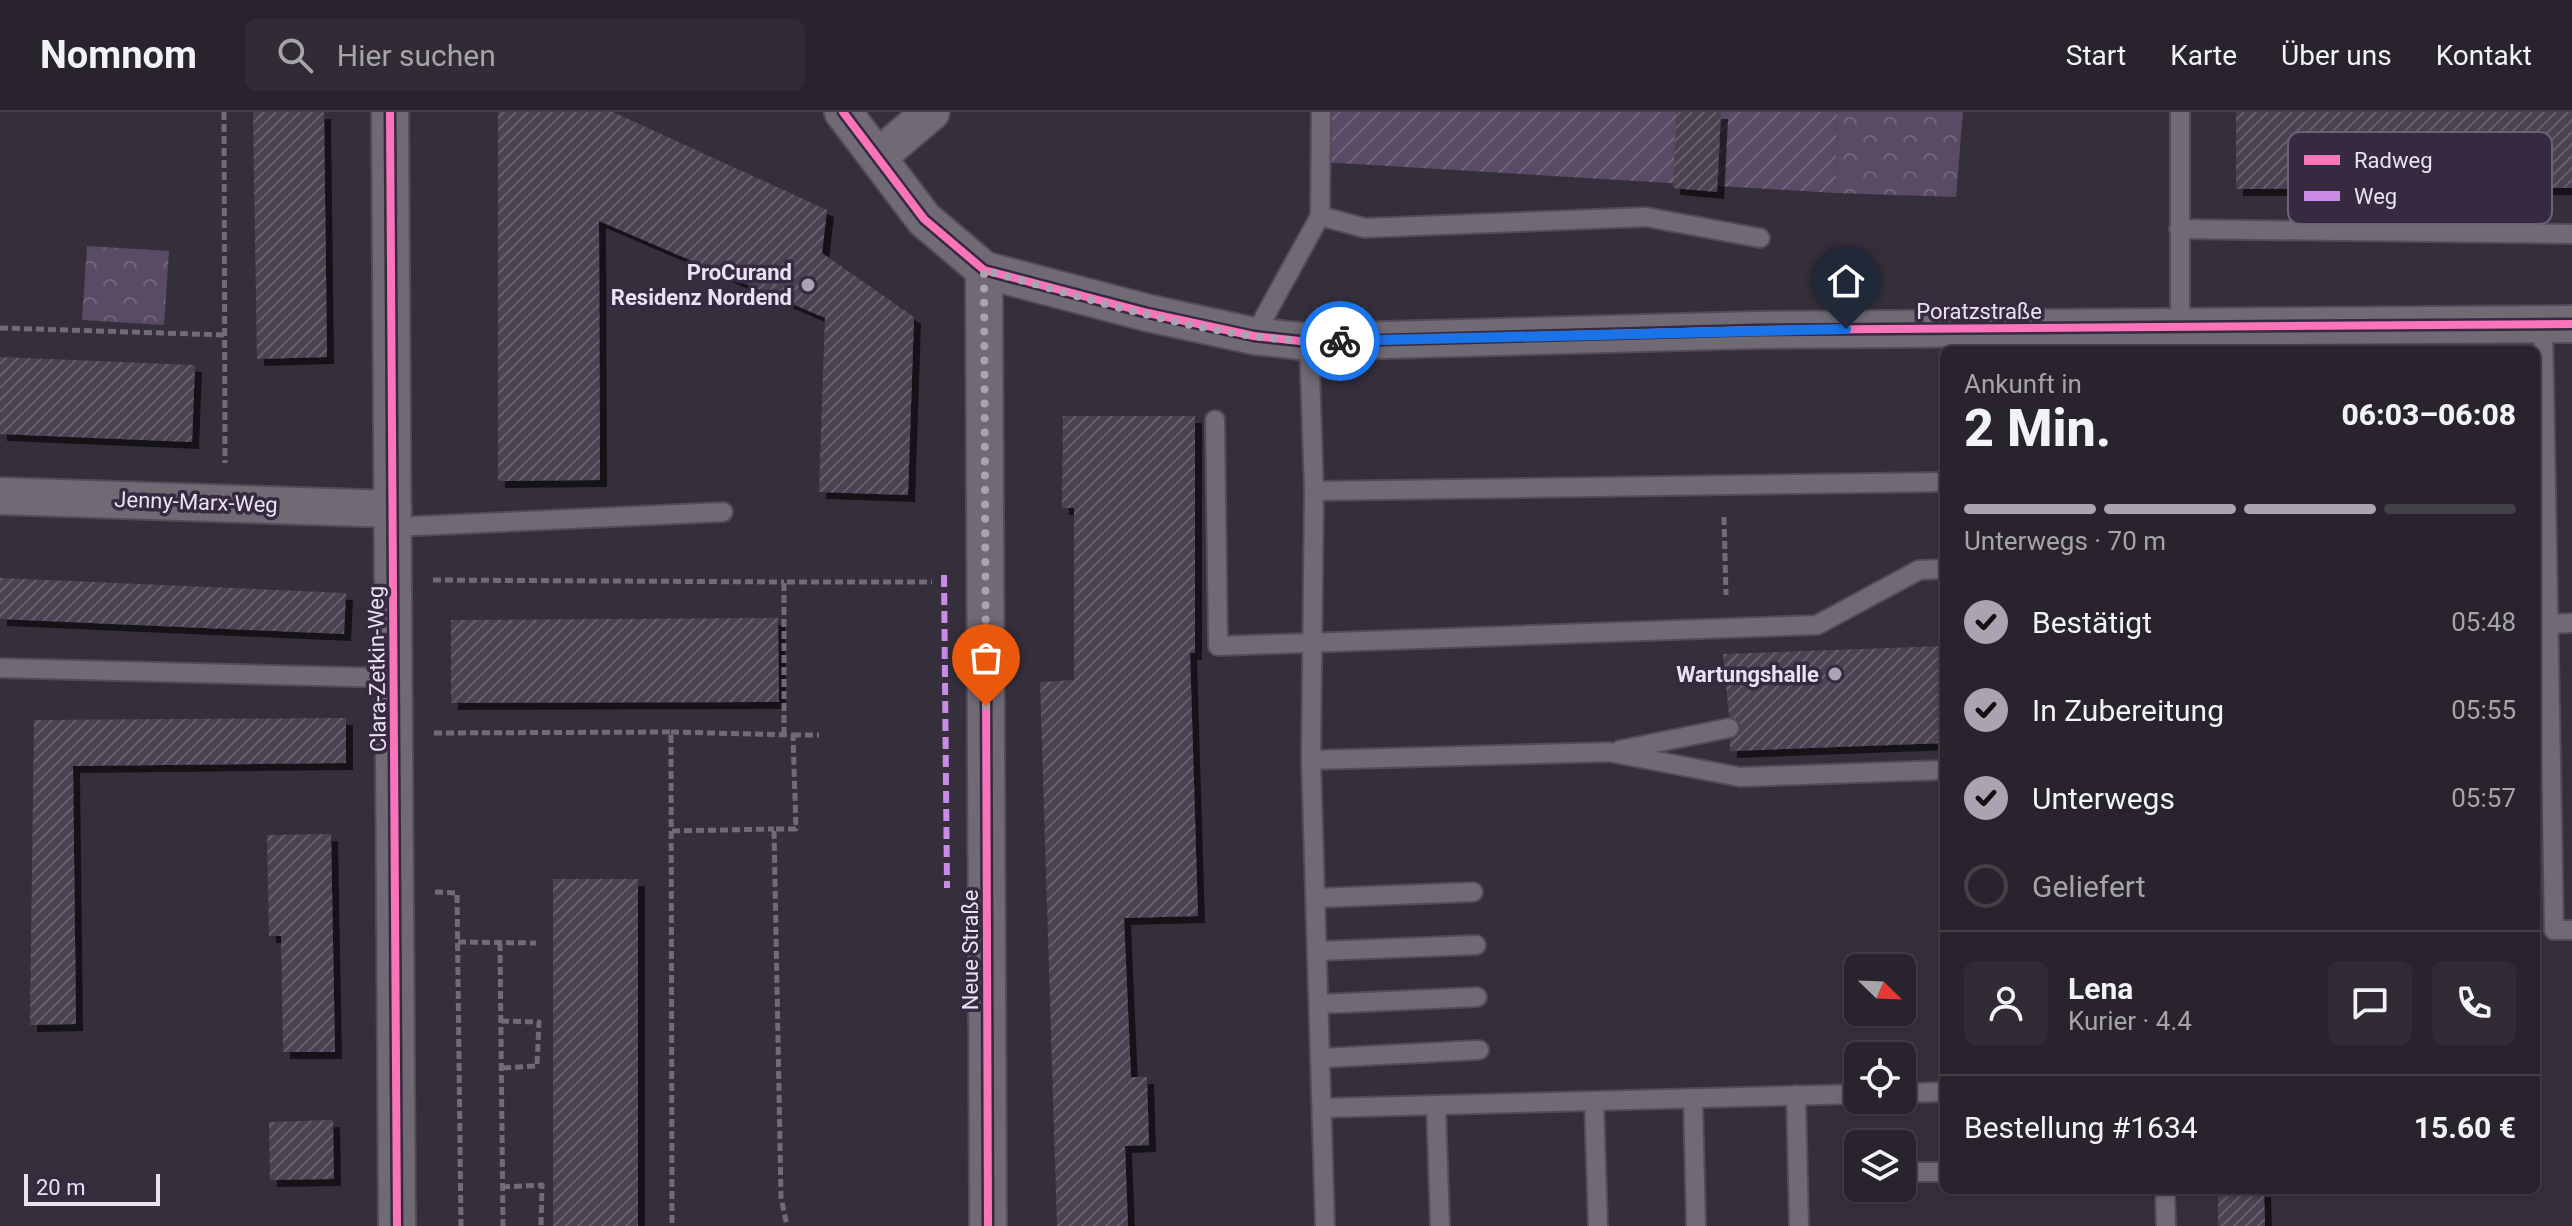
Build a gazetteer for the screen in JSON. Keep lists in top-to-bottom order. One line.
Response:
{"streets":{"street":["Poratzstraße","Jenny-Marx-Weg","Clara-Zetkin-Weg","Neue Straße"]},"crossings":[["Poratzstraße","Neue Straße"],["Jenny-Marx-Weg","Clara-Zetkin-Weg"]],"places":["ProCurand Residenz Nordend","Wartungshalle"],"legend":["Radweg","Weg"],"scale_bar":"20 m","north":"bottom right","page":{"header":"Nomnom","search":"Hier suchen","nav":["Start","Karte","Über uns","Kontakt"],"heading":["2 Min.","Ankunft in","06:03–06:08"],"panel":["Lena","Kurier · 4.4","Bestellung #1634","15.60 €"],"bar":"Unterwegs · 70 m","list":[["Bestätigt","05:48"],["In Zubereitung","05:55"],["Unterwegs","05:57"],"Geliefert"],"scale":"20 m"}}
